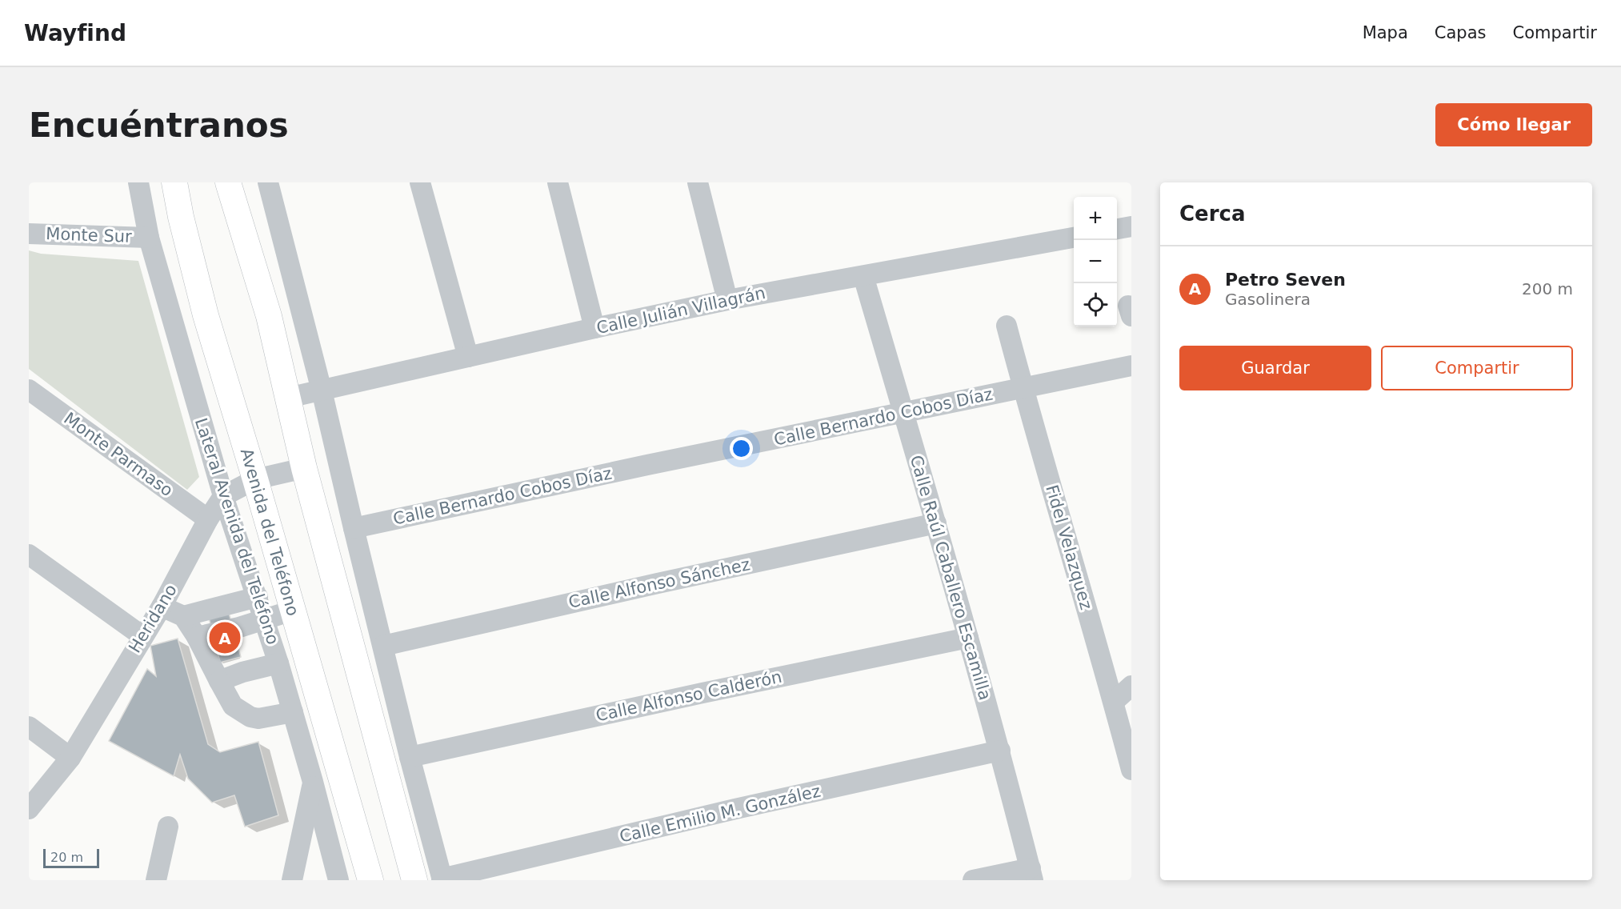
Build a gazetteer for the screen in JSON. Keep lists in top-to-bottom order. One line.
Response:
{"streets":{"main road":["Avenida del Teléfono"],"street":["Monte Sur","Calle Julián Villagrán","Calle Bernardo Cobos Díaz","Monte Parmaso","Lateral Avenida del Teléfono","Fidel Velazquez","Calle Raúl Caballero Escamilla","Calle Alfonso Sánchez","Heridano","Calle Alfonso Calderón","Calle Emilio M. González"]},"crossings":[["Monte Sur","Lateral Avenida del Teléfono"],["Calle Julián Villagrán","Calle Raúl Caballero Escamilla"],["Calle Bernardo Cobos Díaz","Fidel Velazquez"],["Calle Bernardo Cobos Díaz","Calle Raúl Caballero Escamilla"],["Monte Parmaso","Heridano"],["Lateral Avenida del Teléfono","Heridano"],["Avenida del Teléfono","Heridano"],["Calle Raúl Caballero Escamilla","Calle Alfonso Sánchez"],["Calle Raúl Caballero Escamilla","Calle Alfonso Calderón"],["Calle Raúl Caballero Escamilla","Calle Emilio M. González"]],"scale_bar":"20 m","page":{"header":"Wayfind","nav":["Mapa","Capas","Compartir"],"buttons":["Cómo llegar",["Guardar","Compartir"]],"title":"Encuéntranos","heading":"Cerca","map_buttons":["+","−"],"list":[{"mark":"A","name":"Petro Seven","note":"Gasolinera","value":"200 m"}],"pins":"A","scale":"20 m"}}
